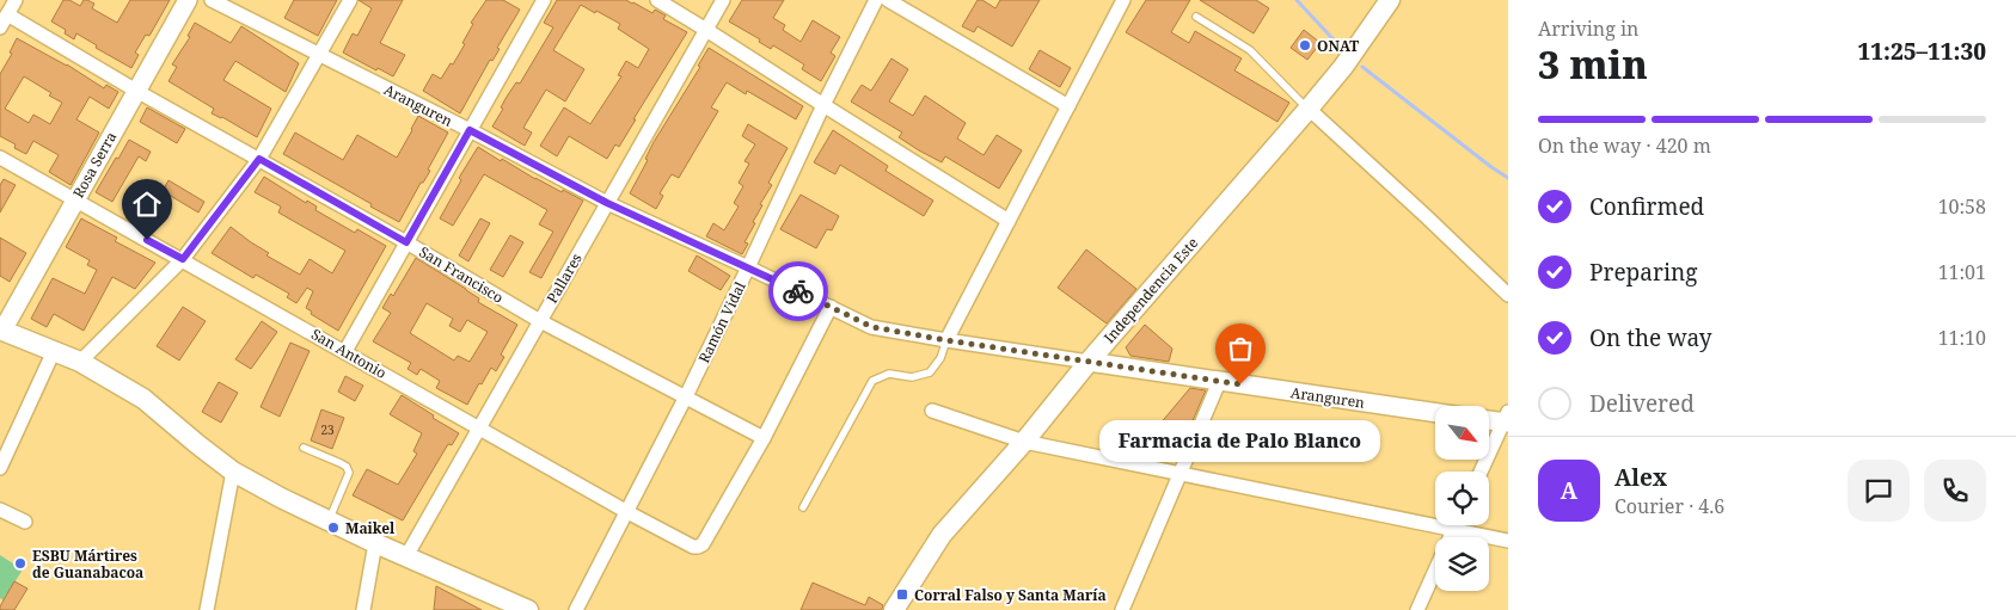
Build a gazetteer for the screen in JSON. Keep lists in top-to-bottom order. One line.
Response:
{"streets":{"main road":["Independencia Este"],"street":["Aranguren","Rosa Serra","San Francisco","Pallares","Ramón Vidal","San Antonio"]},"crossings":[["Aranguren","Pallares"],["Aranguren","Independencia Este"],["Aranguren","Ramón Vidal"],["Rosa Serra","San Francisco"],["Rosa Serra","San Antonio"],["San Francisco","Pallares"],["San Francisco","Ramón Vidal"],["San Francisco","San Antonio"],["Pallares","San Antonio"],["Ramón Vidal","San Antonio"]],"places":{"other":["ONAT","Farmacia de Palo Blanco","Maikel","ESBU Mártires de Guanabacoa"],"transit":["Corral Falso y Santa María"]},"house_numbers":["23"],"north":"bottom right","page":{"heading":["3 min","Arriving in","11:25–11:30"],"panel":["Alex","Courier · 4.6"],"bar":"On the way · 420 m","list":[["Confirmed","10:58"],["Preparing","11:01"],["On the way","11:10"],"Delivered"],"bubble":"Farmacia de Palo Blanco","round":"A"}}
